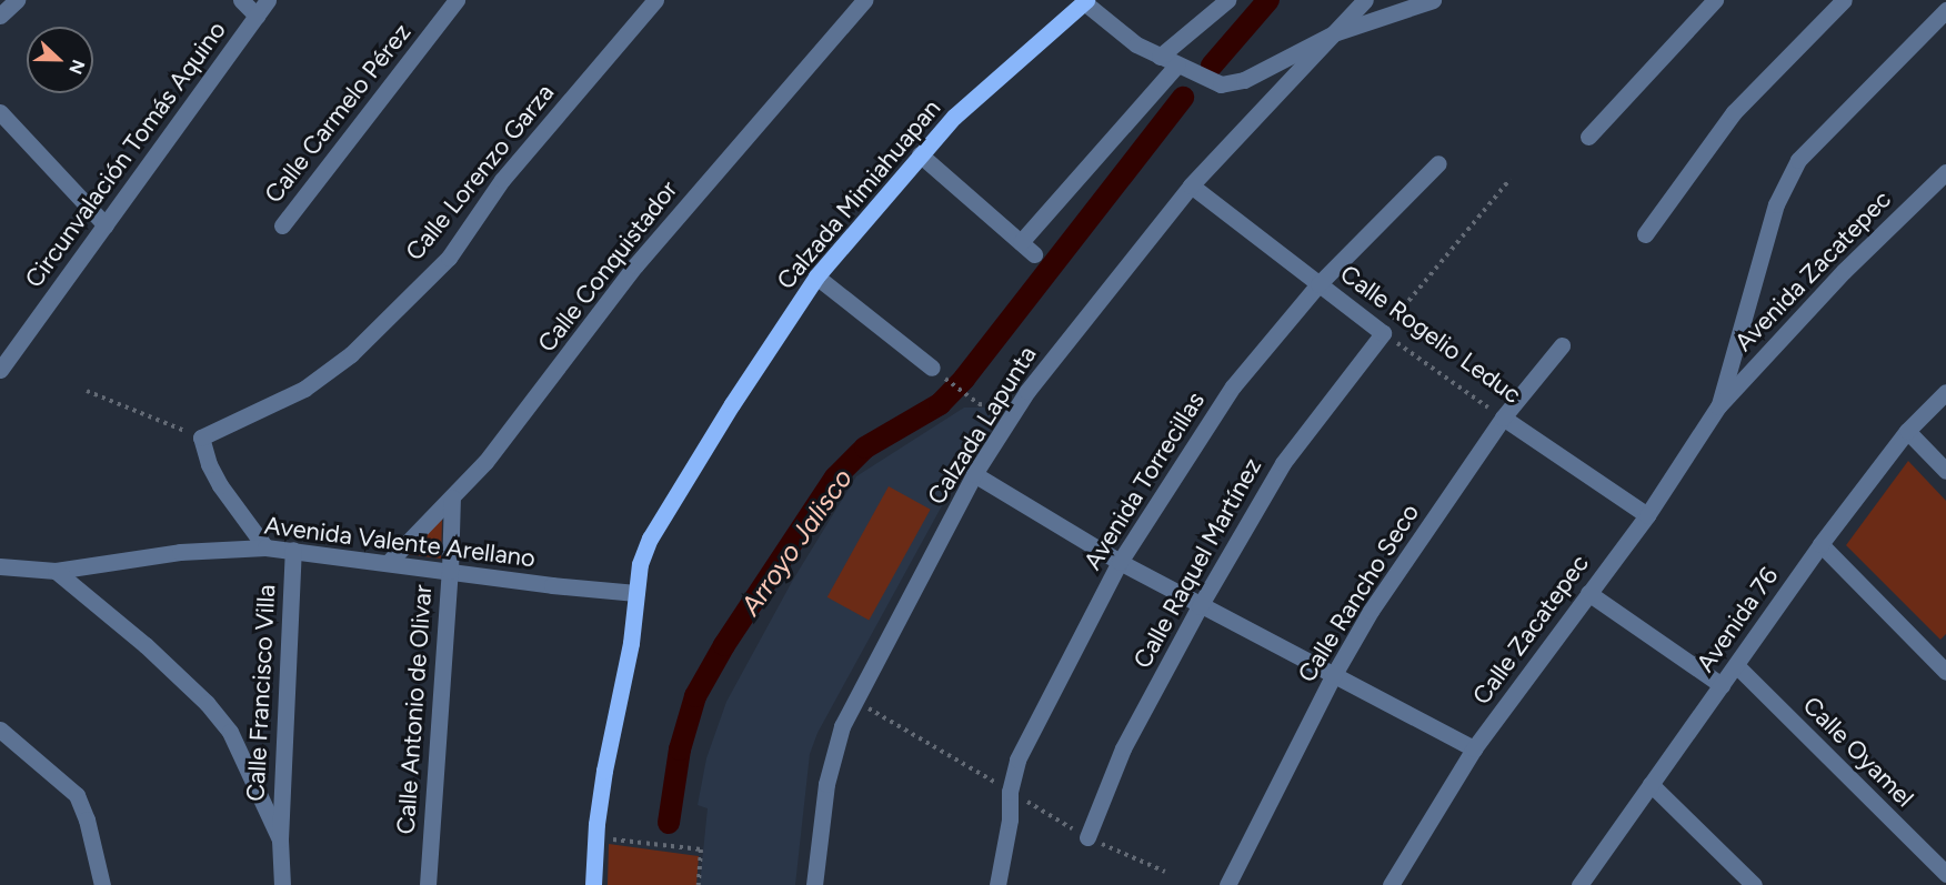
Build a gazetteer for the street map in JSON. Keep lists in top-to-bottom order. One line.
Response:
{"streets":{"main road":["Calzada Mimiahuapan"],"street":["Calle Carmelo Pérez","Circunvalación Tomás Aquino","Calle Lorenzo Garza","Calle Conquistador","Avenida Zacatepec","Calle Rogelio Leduc","Calzada Lapunta","Avenida Torrecillas","Avenida Valente Arellano","Calle Raquel Martínez","Calle Rancho Seco","Avenida 76","Calle Zacatepec","Calle Francisco Villa","Calle Antonio de Olivar","Calle Oyamel"]},"crossings":[["Calzada Mimiahuapan","Avenida Valente Arellano"],["Calle Conquistador","Avenida Valente Arellano"],["Calle Conquistador","Calle Antonio de Olivar"],["Avenida Zacatepec","Calle Zacatepec"],["Calle Rogelio Leduc","Calzada Lapunta"],["Calle Rogelio Leduc","Avenida Torrecillas"],["Calle Rogelio Leduc","Calle Raquel Martínez"],["Calle Rogelio Leduc","Calle Rancho Seco"],["Calle Rogelio Leduc","Calle Zacatepec"],["Avenida Valente Arellano","Calle Francisco Villa"],["Avenida Valente Arellano","Calle Antonio de Olivar"],["Avenida 76","Calle Oyamel"]],"water":["Arroyo Jalisco"],"north":"right"}
